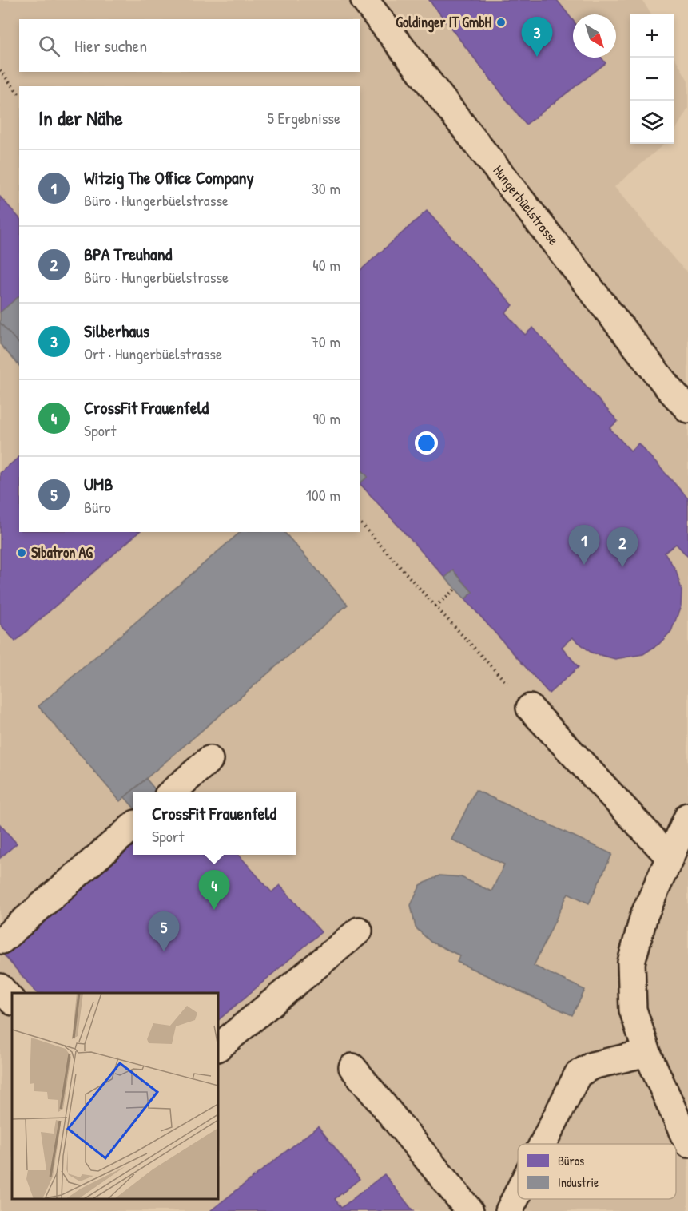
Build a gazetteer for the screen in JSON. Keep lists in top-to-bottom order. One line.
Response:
{"streets":{"street":["Hungerbüelstrasse"]},"places":["Goldinger IT GmbH","Sibatron AG"],"legend":["Büros","Industrie"],"north":"bottom right","page":{"map_buttons":["+","−"],"pins":["3","1","2","4","5"],"search":"Hier suchen","heading":["In der Nähe","5 Ergebnisse"],"list":[{"mark":"1","name":"Witzig The Office Company","note":"Büro · Hungerbüelstrasse","value":"30 m"},{"mark":"2","name":"BPA Treuhand","note":"Büro · Hungerbüelstrasse","value":"40 m"},{"mark":"3","name":"Silberhaus","note":"Ort · Hungerbüelstrasse","value":"70 m"},{"mark":"4","name":"CrossFit Frauenfeld","note":"Sport","value":"90 m"},{"mark":"5","name":"UMB","note":"Büro","value":"100 m"}],"popup":["CrossFit Frauenfeld","Sport"]}}
